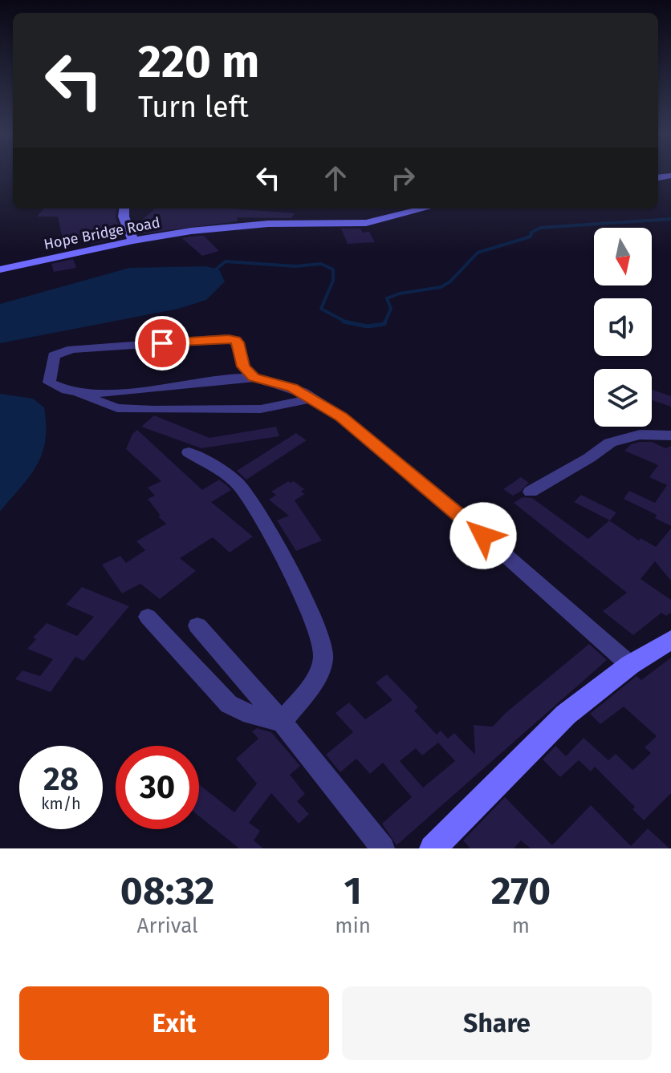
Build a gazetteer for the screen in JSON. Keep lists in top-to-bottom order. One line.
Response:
{"streets":{"main road":["Hope Bridge Road"]},"north":"bottom","page":{"turn":["220 m","Turn left"],"speed":"28 km/h","limit":"30","eta":["08:32","Arrival","1","min","270","m"],"buttons":["Exit","Share"]}}
